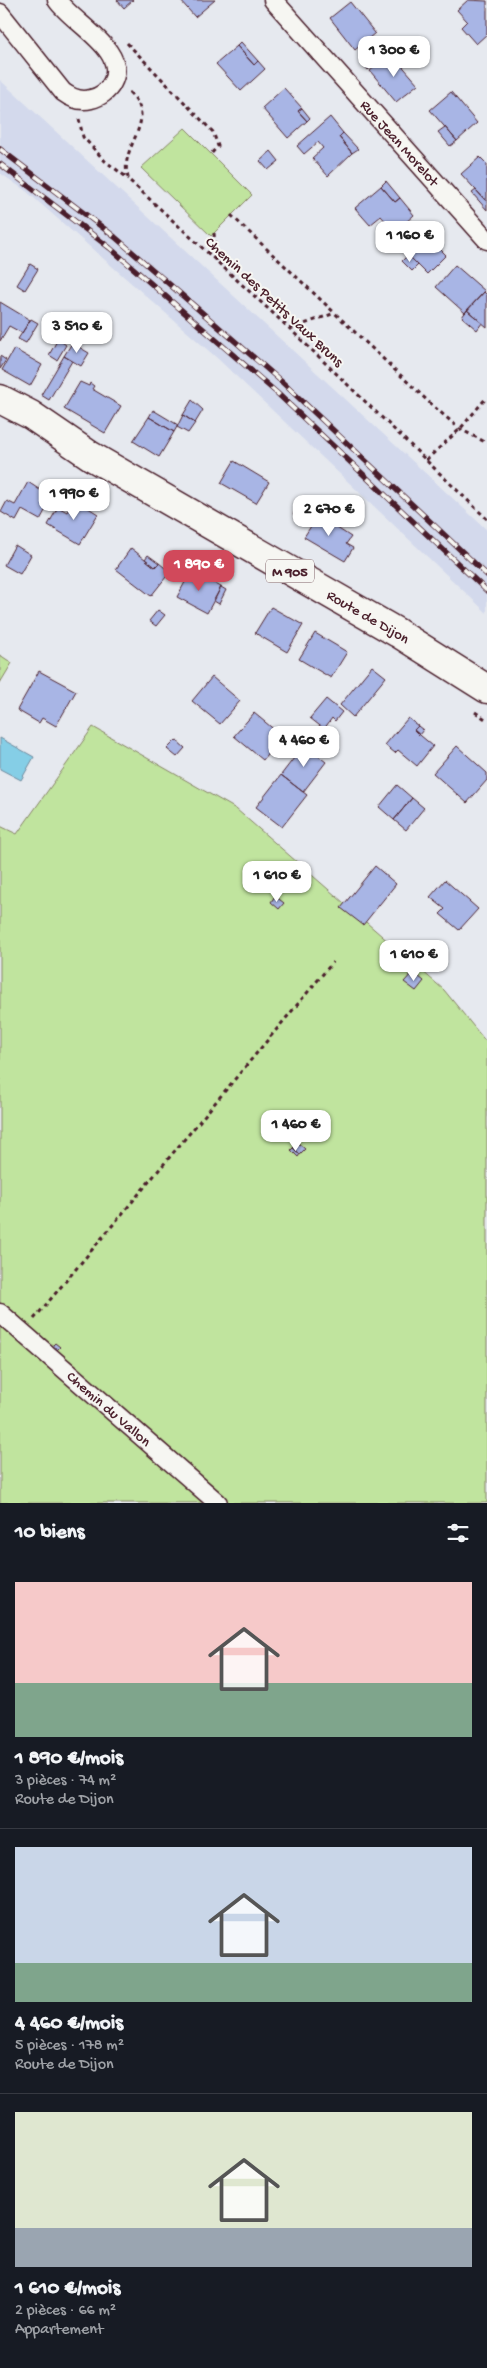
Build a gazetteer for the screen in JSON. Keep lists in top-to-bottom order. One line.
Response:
{"streets":{"main road":["M 905","Route de Dijon"],"street":["Rue Jean Morelot","Chemin du Vallon"],"path":["Chemin des Petits Vaux Bruns"]},"page":{"price":["1 300 €","1 160 €","3 510 €","1 990 €","2 670 €","1 890 €","4 460 €","1 610 €","1 610 €","1 460 €"],"heading":"10 biens","list":[{"name":"1 890 €/mois","note":"3 pièces · 74 m² · Route de Dijon"},{"name":"4 460 €/mois","note":"5 pièces · 178 m² · Route de Dijon"},{"name":"1 610 €/mois","note":"2 pièces · 66 m² · Appartement"}]}}
